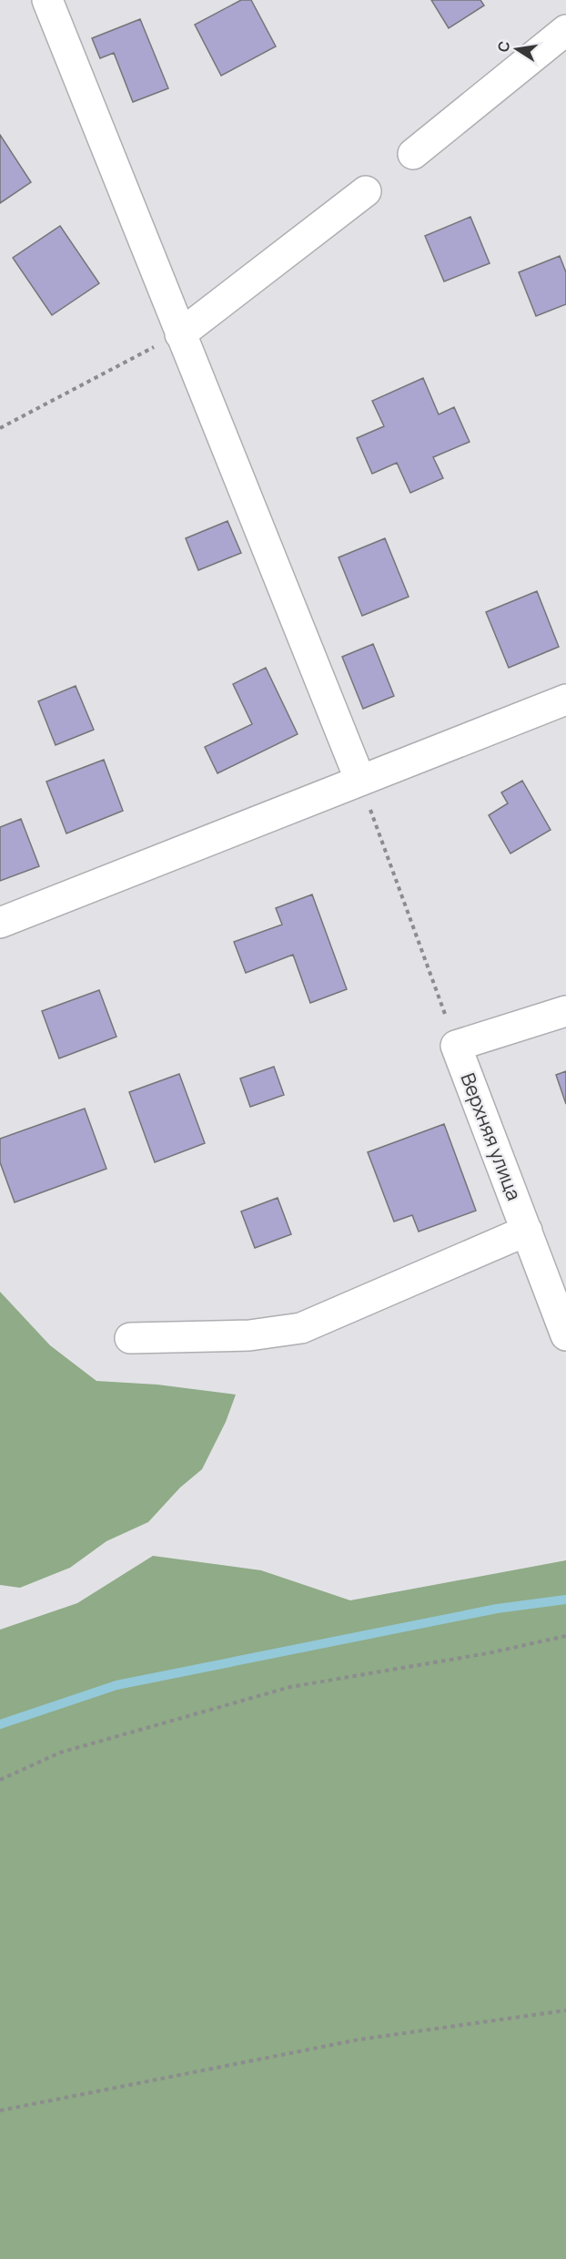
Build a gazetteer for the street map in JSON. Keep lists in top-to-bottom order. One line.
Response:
{"streets":{"street":["Верхняя улица"]},"north":"left"}
